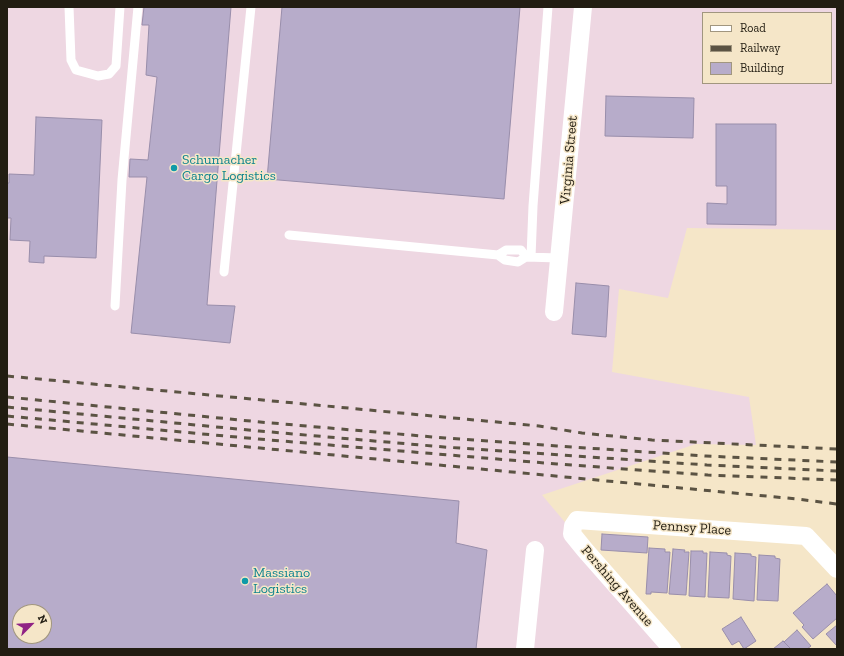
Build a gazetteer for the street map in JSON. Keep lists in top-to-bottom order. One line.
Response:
{"streets":{"street":["Virginia Street","Pennsy Place","Pershing Avenue"]},"crossings":[["Pennsy Place","Pershing Avenue"]],"places":["Schumacher Cargo Logistics","Massiano Logistics"],"legend":["Road","Railway","Building"],"north":"top right"}
